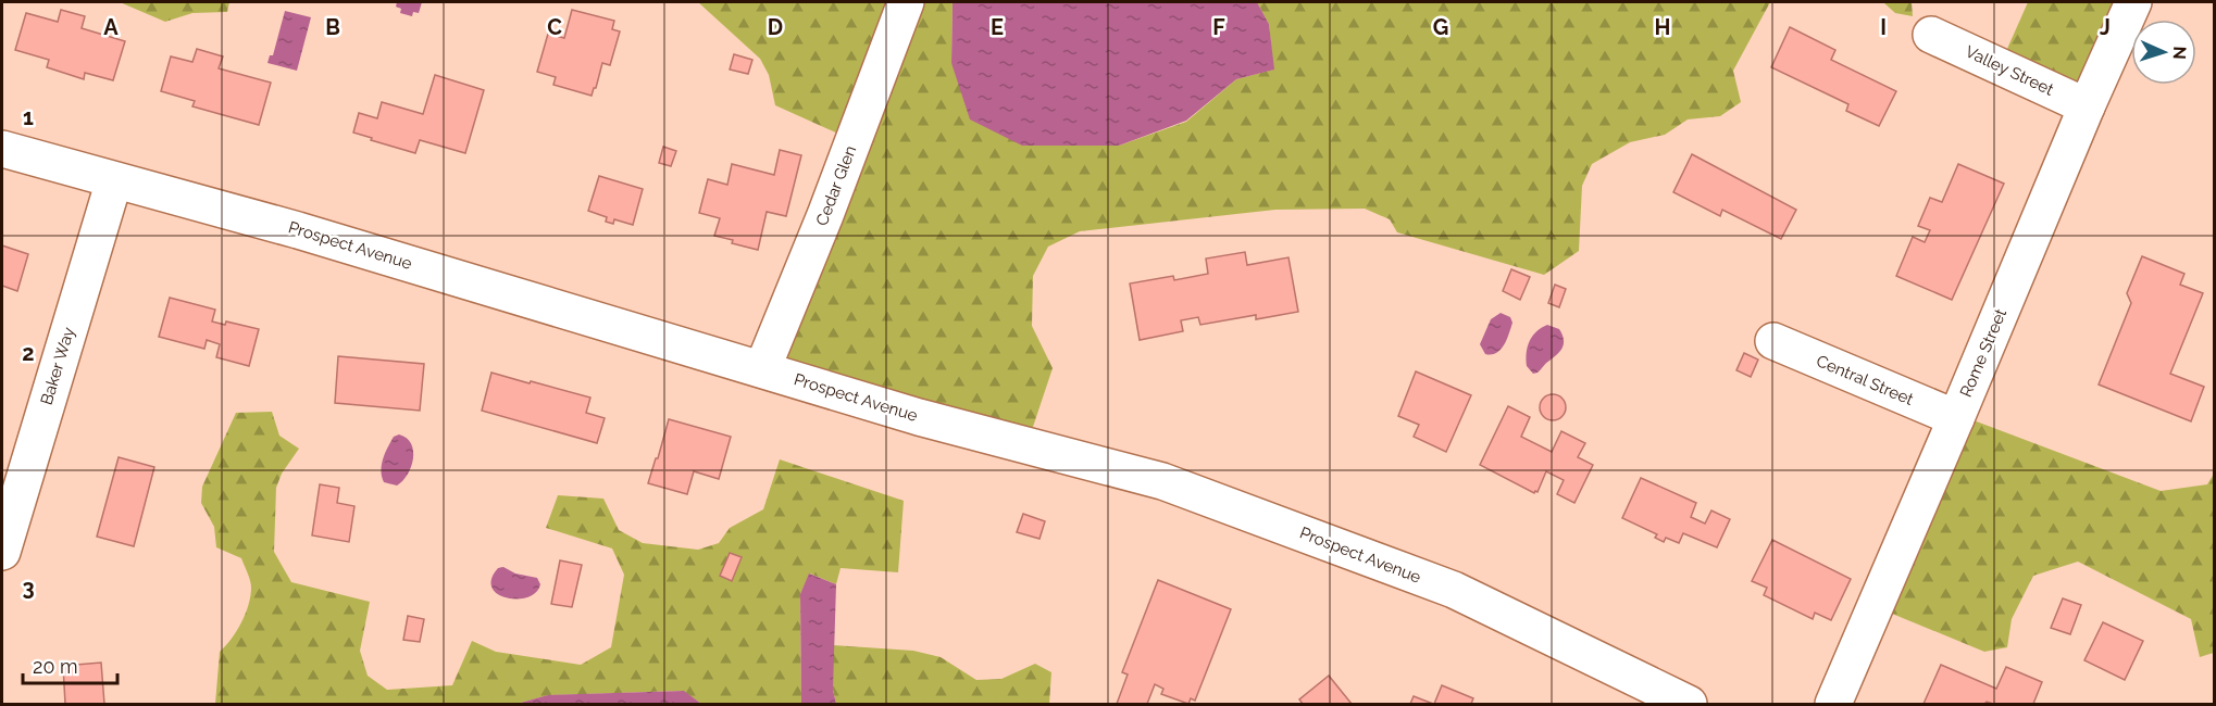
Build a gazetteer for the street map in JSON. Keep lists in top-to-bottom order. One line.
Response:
{"streets":{"street":["Valley Street","Cedar Glen","Prospect Avenue","Rome Street","Baker Way","Central Street"]},"crossings":[["Valley Street","Rome Street"],["Cedar Glen","Prospect Avenue"],["Prospect Avenue","Baker Way"],["Rome Street","Central Street"]],"scale_bar":"20 m","north":"right","grid":{"columns":["A","B","C","D","E","F","G","H","I","J"],"rows":["1","2","3"]}}
